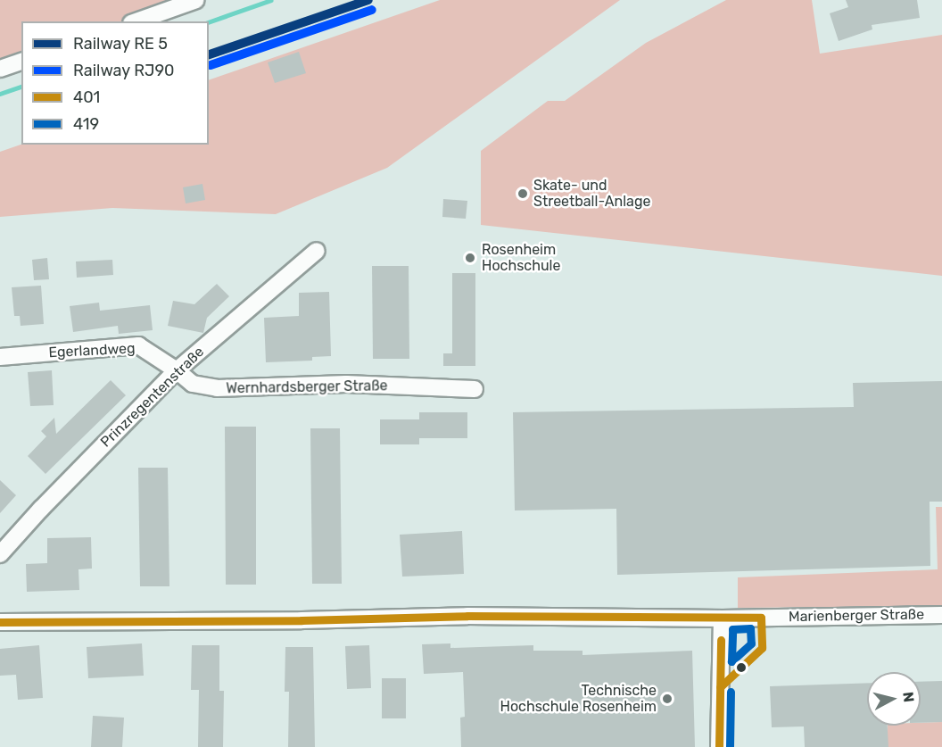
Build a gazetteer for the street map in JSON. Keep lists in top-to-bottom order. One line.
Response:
{"streets":{"street":["Egerlandweg","Wernhardsberger Straße","Prinzregentenstraße","Marienberger Straße"]},"crossings":[["Egerlandweg","Wernhardsberger Straße"],["Egerlandweg","Prinzregentenstraße"],["Wernhardsberger Straße","Prinzregentenstraße"]],"places":["Skate- und Streetball-Anlage","Rosenheim Hochschule","Technische Hochschule Rosenheim"],"lines":["rail line RJ90","transit line 401","transit line 419"],"legend":["Railway RE 5","Railway RJ90","401","419"],"north":"right"}
